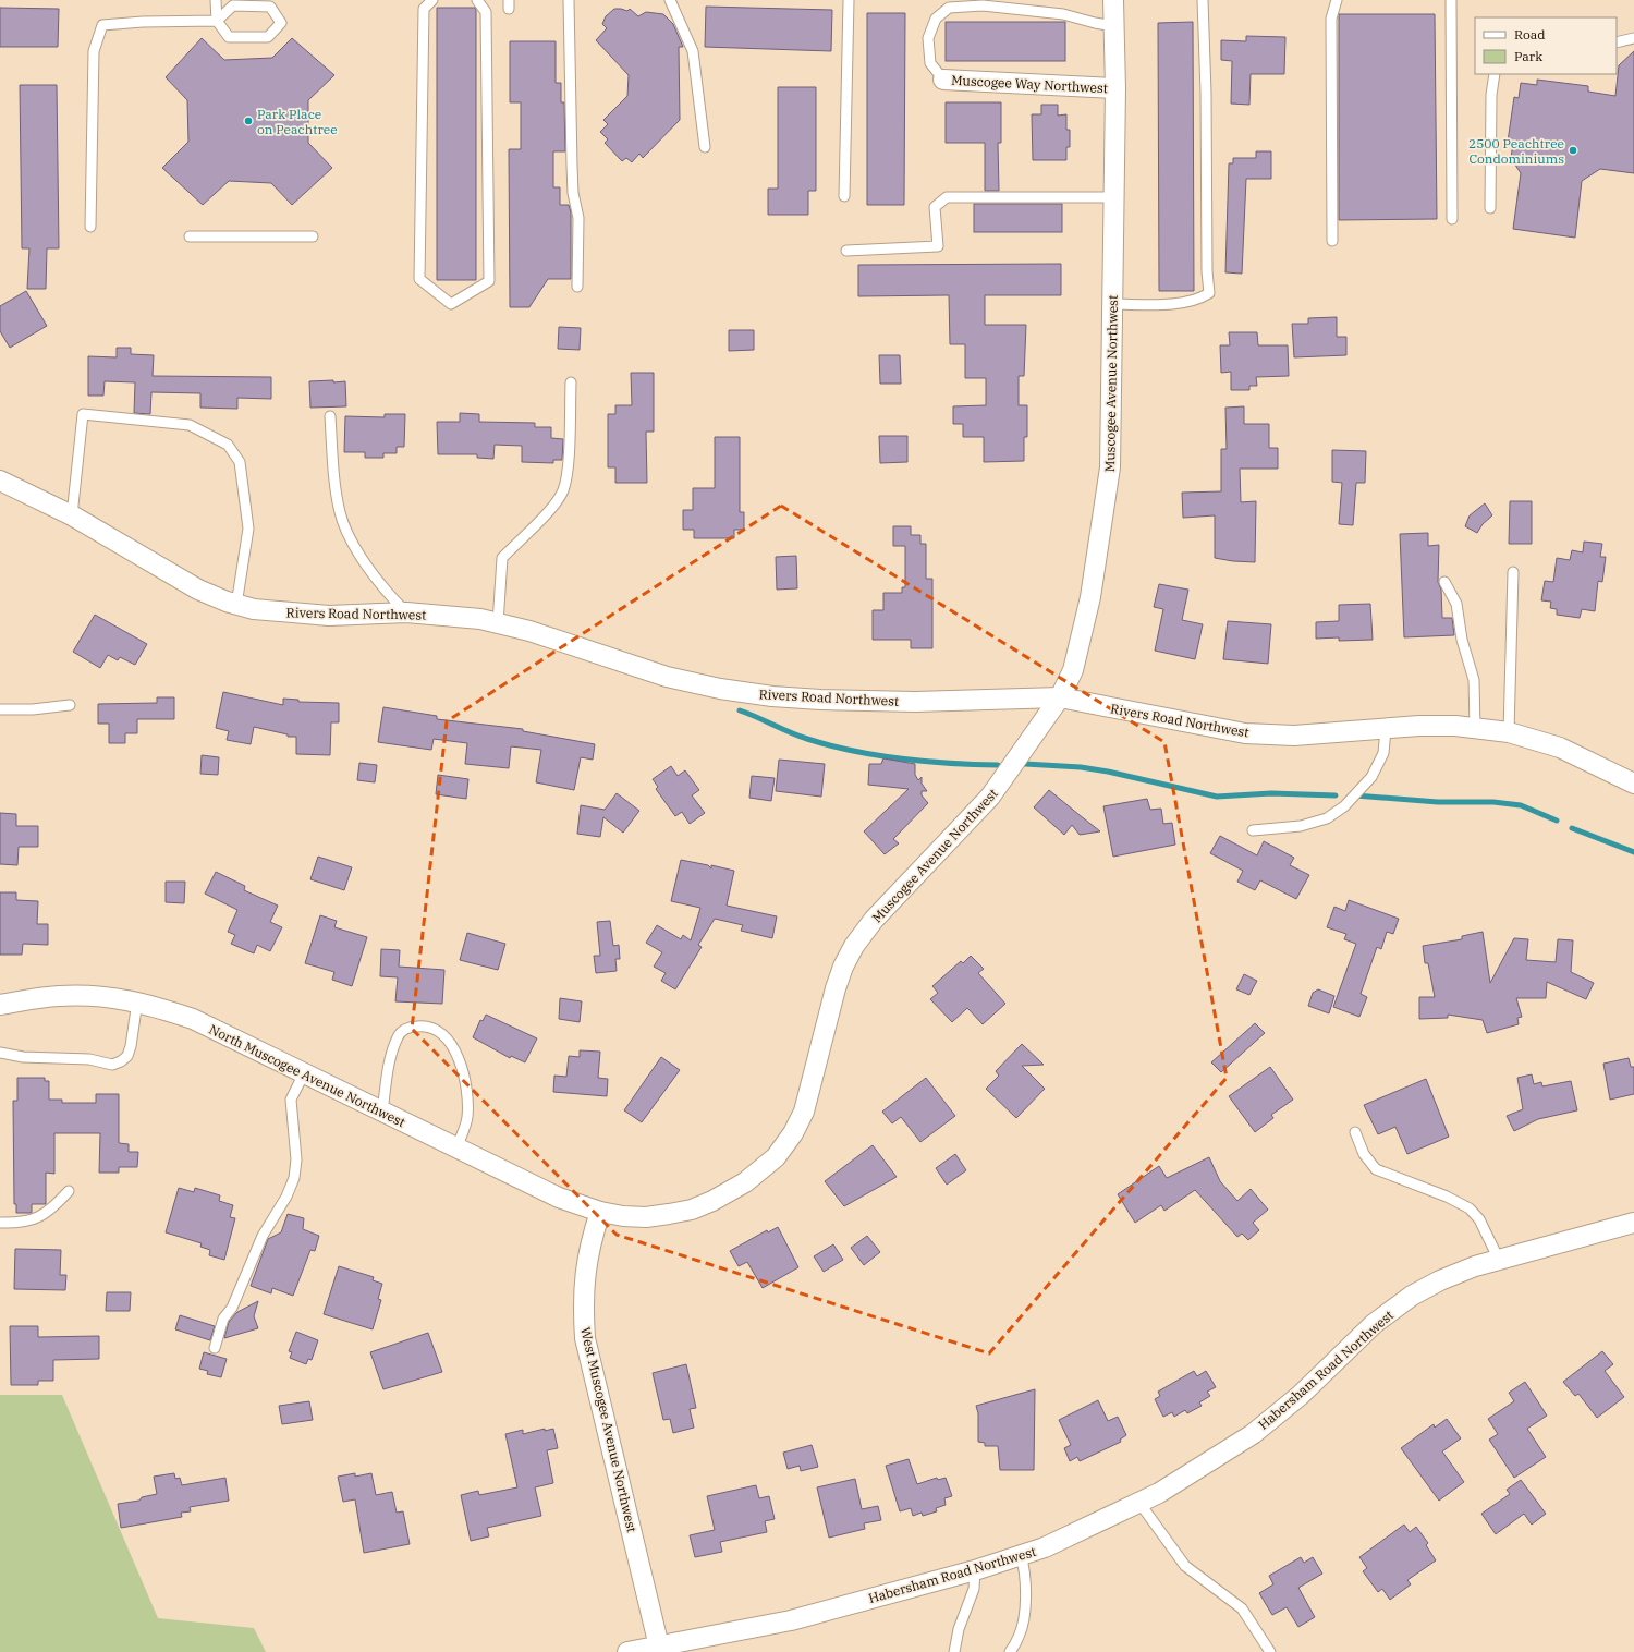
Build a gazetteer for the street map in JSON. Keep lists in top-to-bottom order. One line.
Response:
{"streets":{"street":["Muscogee Way Northwest","Muscogee Avenue Northwest","Rivers Road Northwest","North Muscogee Avenue Northwest","Habersham Road Northwest","West Muscogee Avenue Northwest"]},"crossings":[["Muscogee Way Northwest","Muscogee Avenue Northwest"],["Muscogee Avenue Northwest","Rivers Road Northwest"],["Muscogee Avenue Northwest","North Muscogee Avenue Northwest"],["Muscogee Avenue Northwest","West Muscogee Avenue Northwest"],["North Muscogee Avenue Northwest","West Muscogee Avenue Northwest"],["Habersham Road Northwest","West Muscogee Avenue Northwest"]],"places":["Park Place on Peachtree","2500 Peachtree Condominiums"],"legend":["Road","Park"]}
